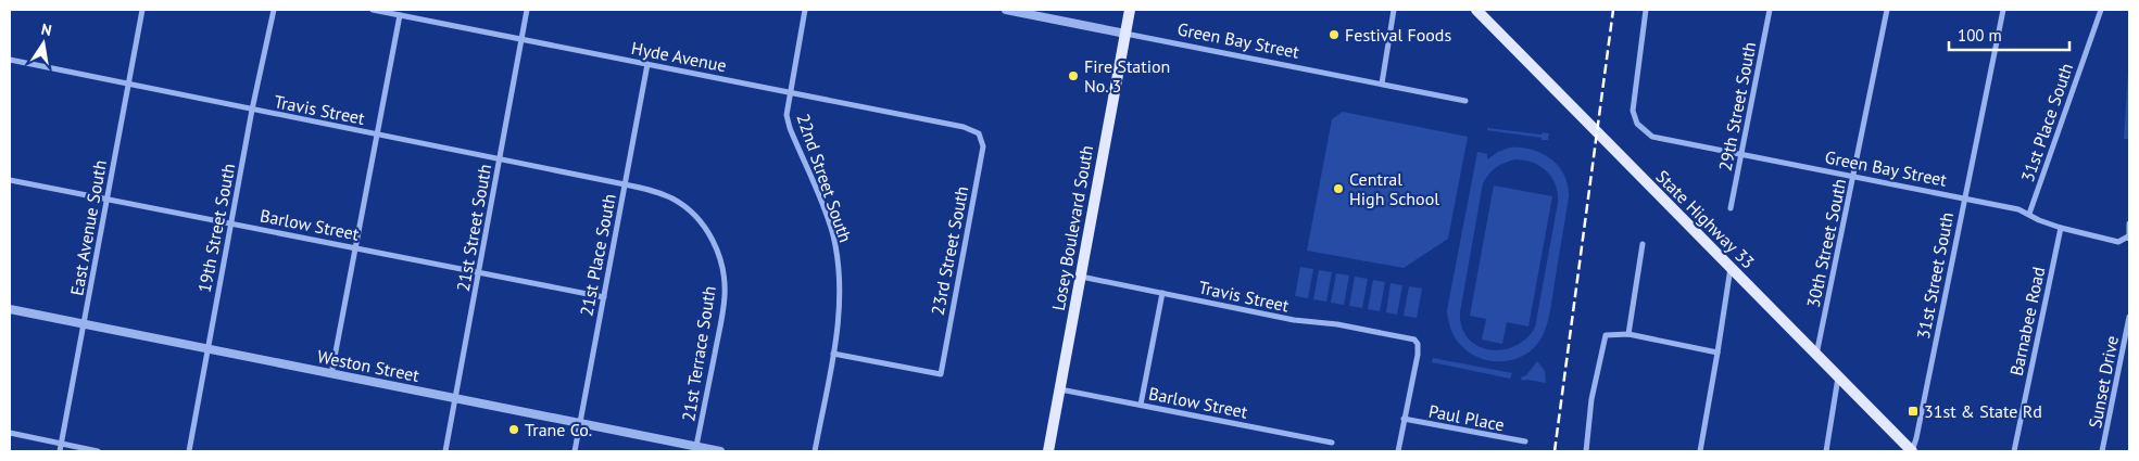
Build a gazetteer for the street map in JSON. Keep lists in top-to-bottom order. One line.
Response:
{"streets":{"main road":["State Highway 33","Losey Boulevard South"],"street":["Green Bay Street","Hyde Avenue","29th Street South","Travis Street","31st Place South","22nd Street South","Barlow Street","East Avenue South","19th Street South","21st Street South","30th Street South","23rd Street South","21st Place South","31st Street South","Barnabee Road","21st Terrace South","Weston Street","Sunset Drive","Paul Place"]},"crossings":[["Green Bay Street","29th Street South"],["Green Bay Street","31st Place South"],["Green Bay Street","Losey Boulevard South"],["Green Bay Street","30th Street South"],["Green Bay Street","31st Street South"],["Green Bay Street","Barnabee Road"],["Hyde Avenue","22nd Street South"],["Hyde Avenue","21st Street South"],["Hyde Avenue","23rd Street South"],["Hyde Avenue","21st Place South"],["Travis Street","East Avenue South"],["Travis Street","19th Street South"],["Travis Street","21st Street South"],["Travis Street","Losey Boulevard South"],["Travis Street","21st Place South"],["Travis Street","21st Terrace South"],["Travis Street","Paul Place"],["22nd Street South","23rd Street South"],["State Highway 33","30th Street South"],["State Highway 33","31st Street South"],["Barlow Street","East Avenue South"],["Barlow Street","19th Street South"],["Barlow Street","21st Street South"],["Barlow Street","Losey Boulevard South"],["Barlow Street","21st Place South"],["East Avenue South","Weston Street"],["19th Street South","Weston Street"],["21st Street South","Weston Street"],["21st Place South","21st Terrace South"],["21st Place South","Weston Street"],["21st Terrace South","Weston Street"]],"places":{"other":["Festival Foods","Fire Station No. 3","Central High School","Trane Co."],"transit":["31st & State Rd"]},"scale_bar":"100 m","north":"top"}
